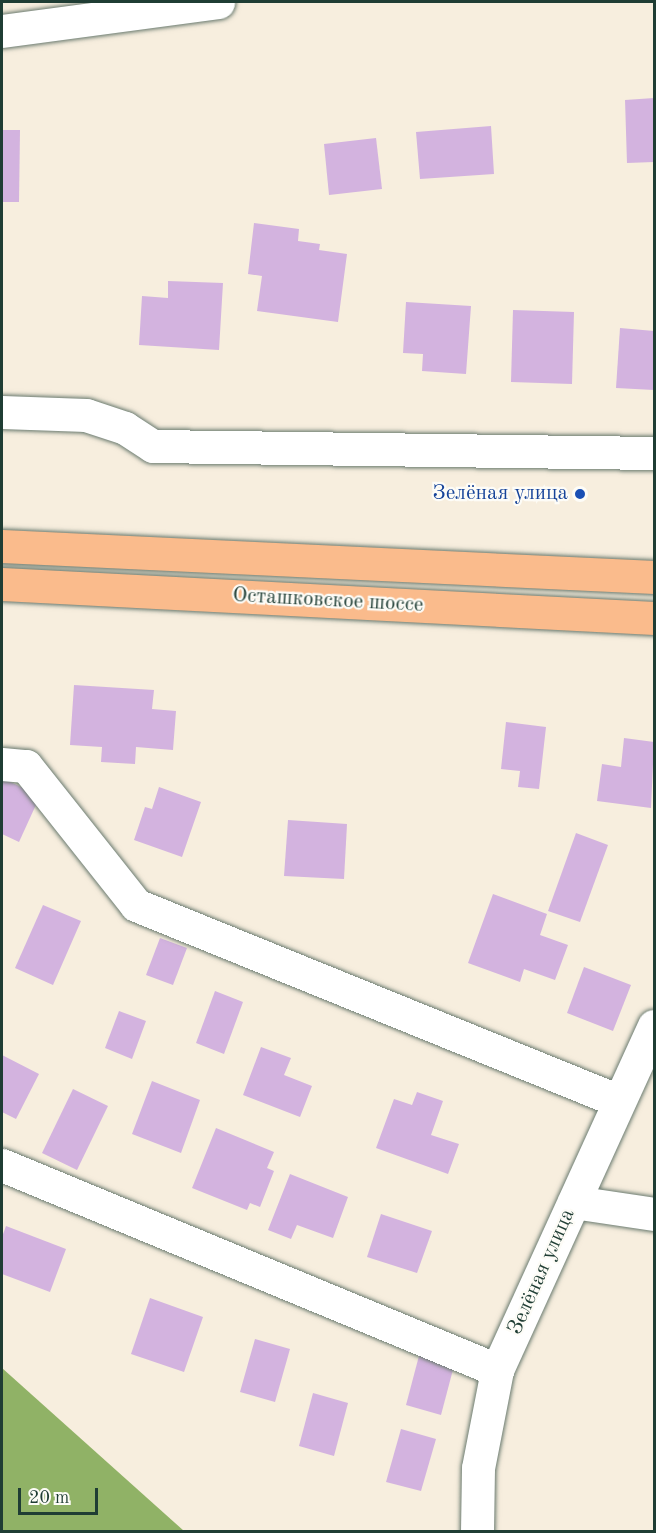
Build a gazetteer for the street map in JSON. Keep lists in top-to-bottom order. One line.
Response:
{"streets":{"main road":["Осташковское шоссе"],"street":["Зелёная улица"]},"places":["Зелёная улица"],"scale_bar":"20 m"}
